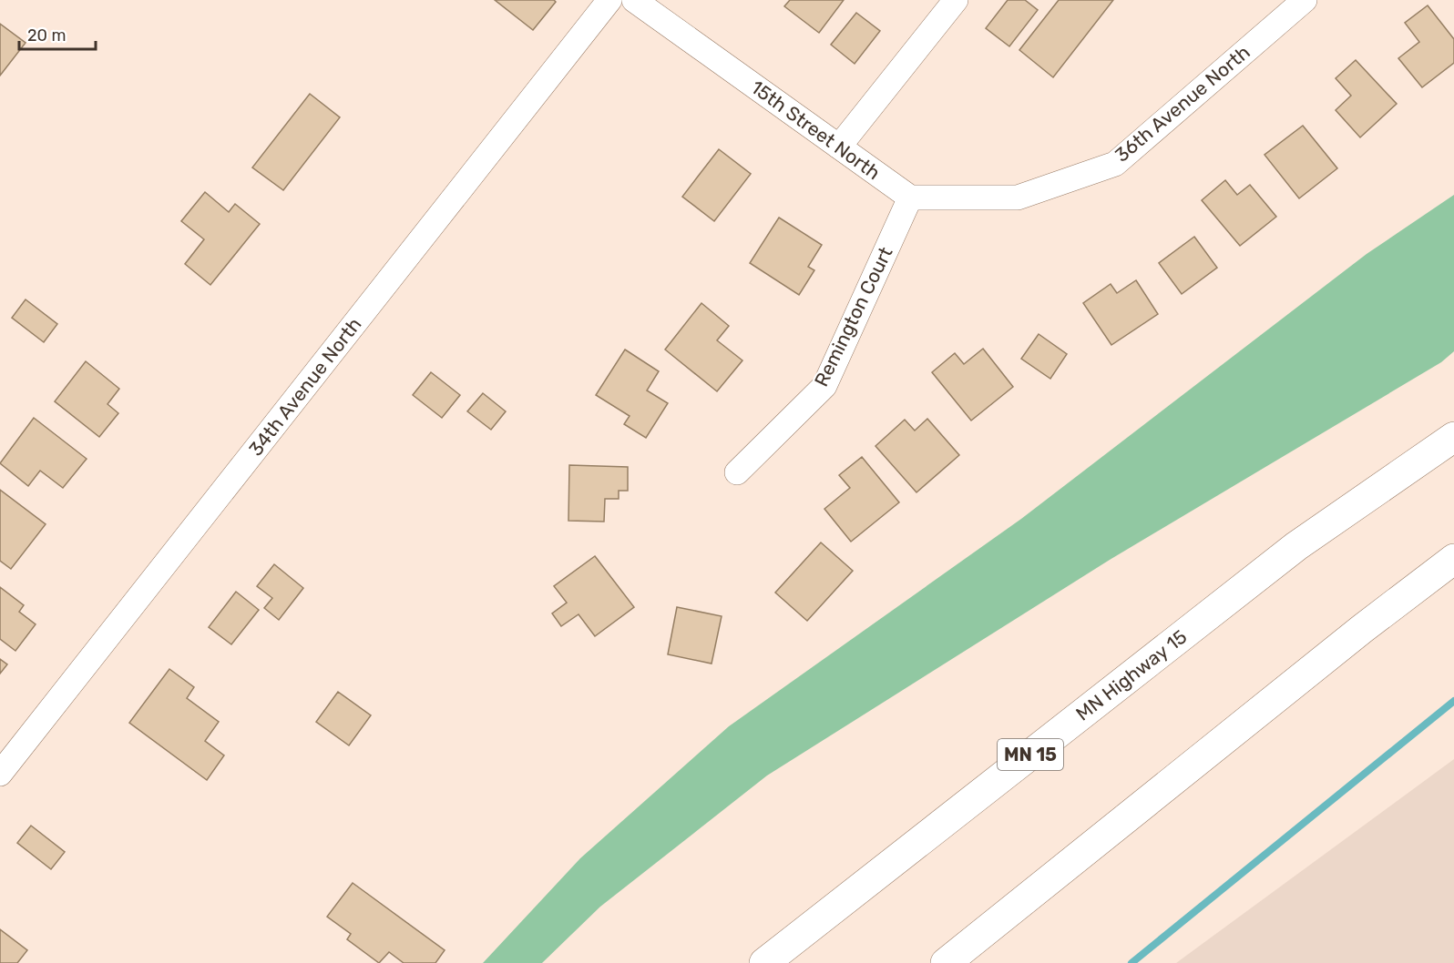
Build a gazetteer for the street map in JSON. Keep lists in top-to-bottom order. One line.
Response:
{"streets":{"highway":["MN Highway 15","MN 15"],"street":["36th Avenue North","15th Street North","Remington Court","34th Avenue North"]},"crossings":[["36th Avenue North","15th Street North"],["36th Avenue North","Remington Court"],["15th Street North","Remington Court"]],"scale_bar":"20 m"}
